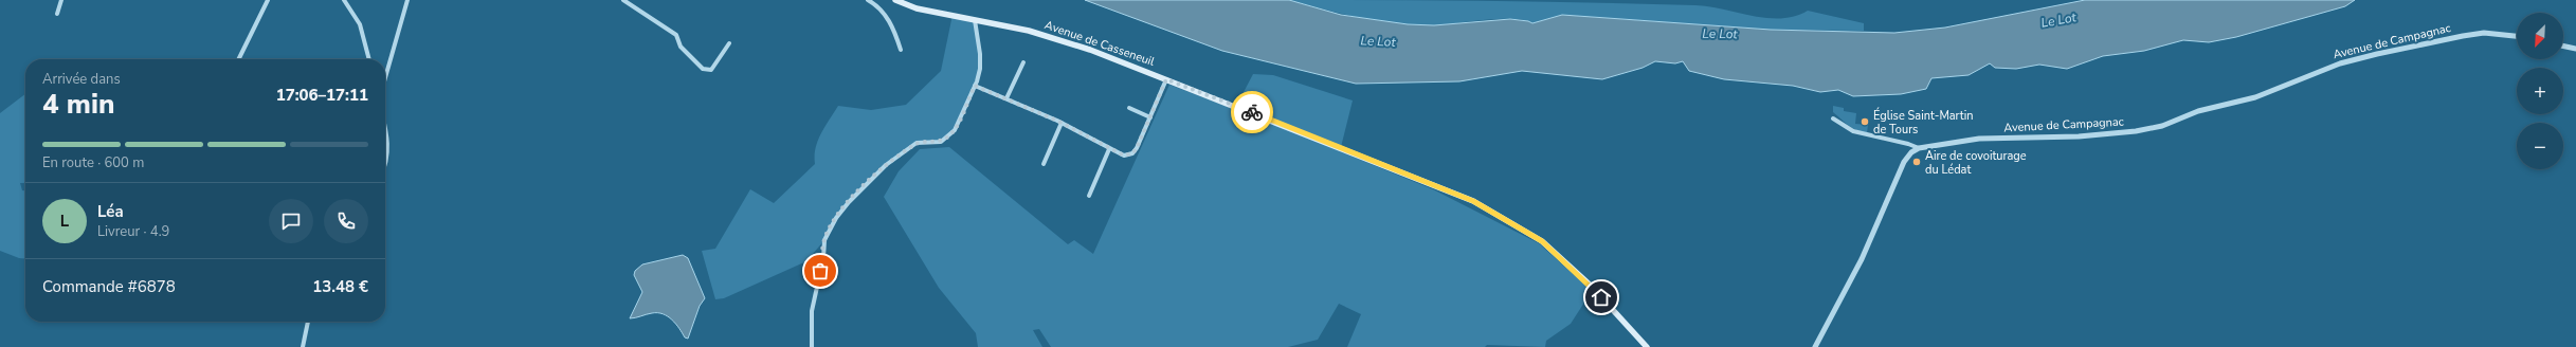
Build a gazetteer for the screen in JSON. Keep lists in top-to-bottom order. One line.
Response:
{"streets":{"main road":["Avenue de Casseneuil"],"street":["Avenue de Campagnac"]},"water":["Le Lot"],"places":["Église Saint-Martin de Tours","Aire de covoiturage du Lédat"],"north":"bottom left","page":{"map_buttons":["+","−"],"heading":["4 min","Arrivée dans","17:06–17:11"],"panel":["Léa","Livreur · 4.9","Commande #6878","13.48 €"],"bar":"En route · 600 m","round":"L"}}
